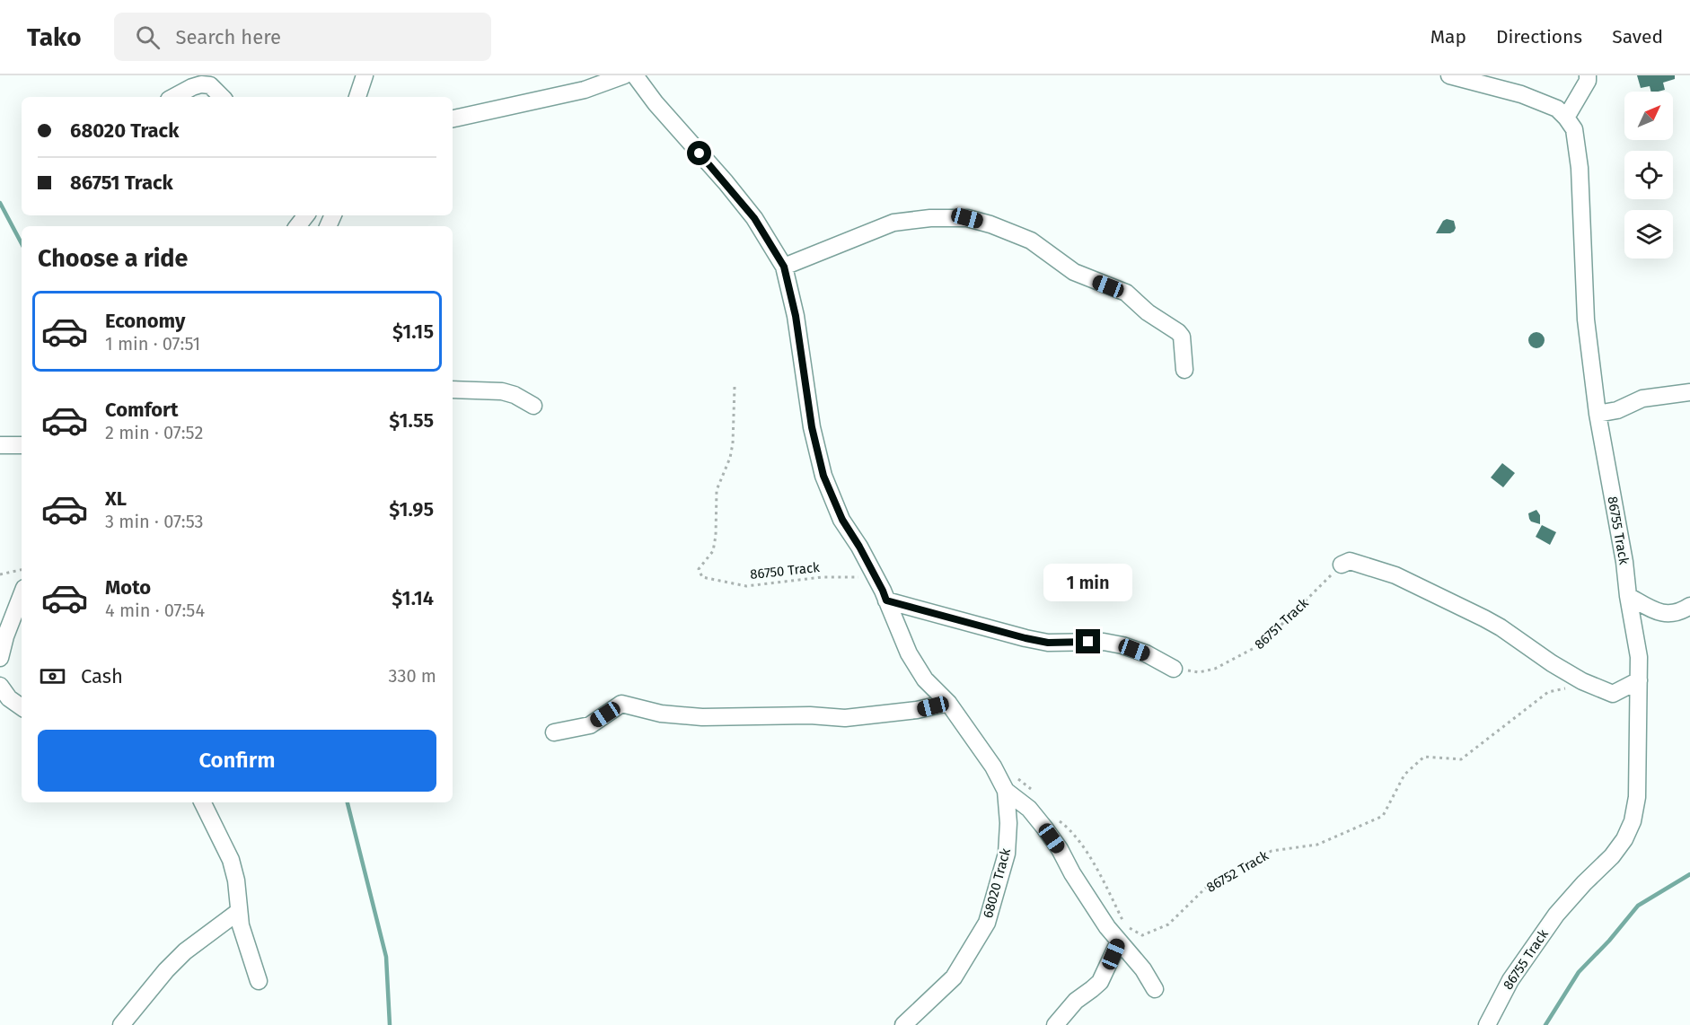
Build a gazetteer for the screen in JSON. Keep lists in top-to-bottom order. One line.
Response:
{"streets":{"street":["86755 Track","68020 Track"],"path":["86750 Track","86751 Track","86752 Track"]},"crossings":[["86750 Track","68020 Track"]],"north":"top right","page":{"header":"Tako","search":"Search here","nav":["Map","Directions","Saved"],"banner":["68020 Track","86751 Track"],"heading":"Choose a ride","list":[{"name":"Economy","note":"1 min · 07:51","value":"$1.15"},{"name":"Comfort","note":"2 min · 07:52","value":"$1.55"},{"name":"XL","note":"3 min · 07:53","value":"$1.95"},{"name":"Moto","note":"4 min · 07:54","value":"$1.14"}],"bubble":"1 min","pay":["Cash","330 m"],"buttons":"Confirm"}}
